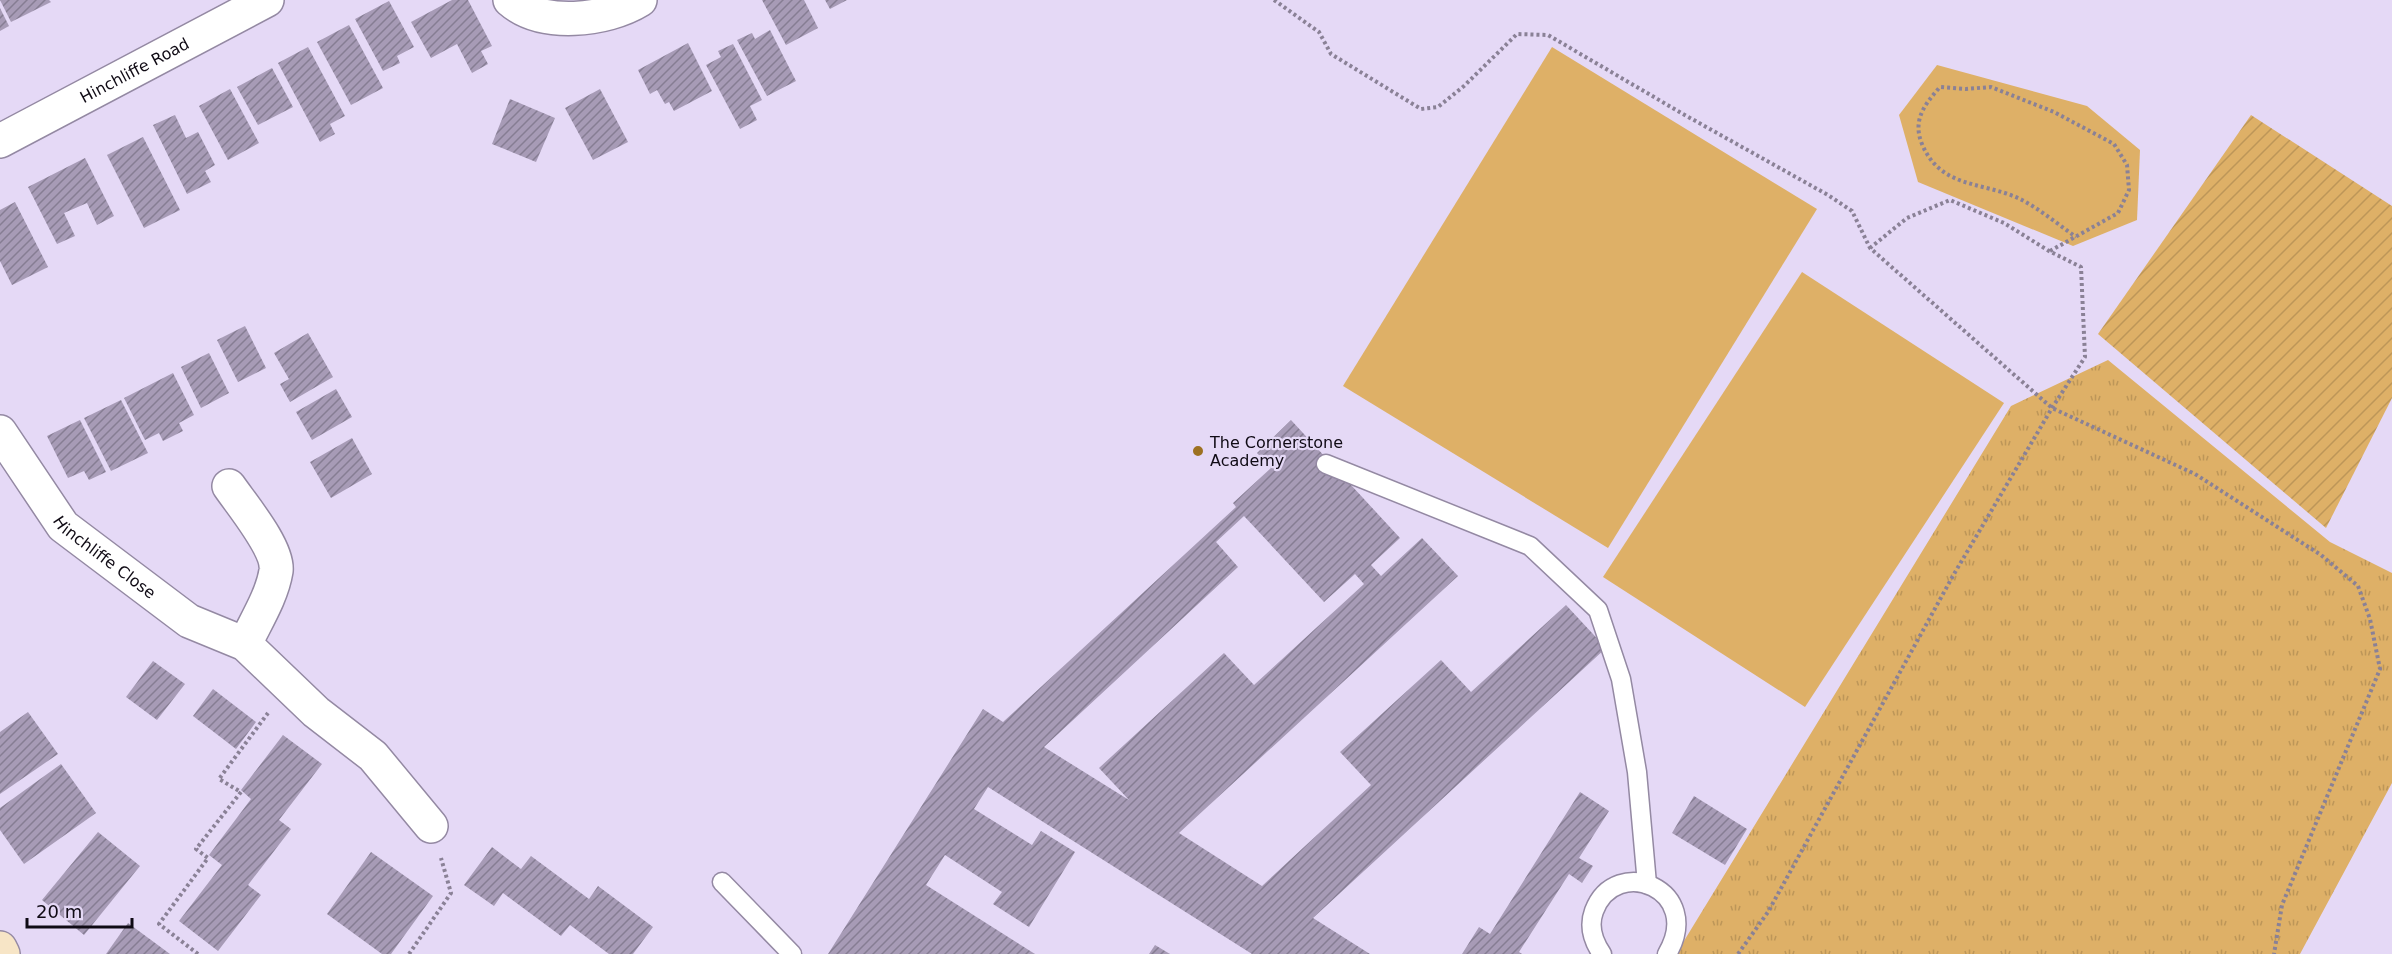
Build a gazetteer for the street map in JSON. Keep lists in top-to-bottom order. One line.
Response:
{"streets":{"street":["Hinchliffe Road","Hinchliffe Close"]},"places":["The Cornerstone Academy"],"scale_bar":"20 m"}
